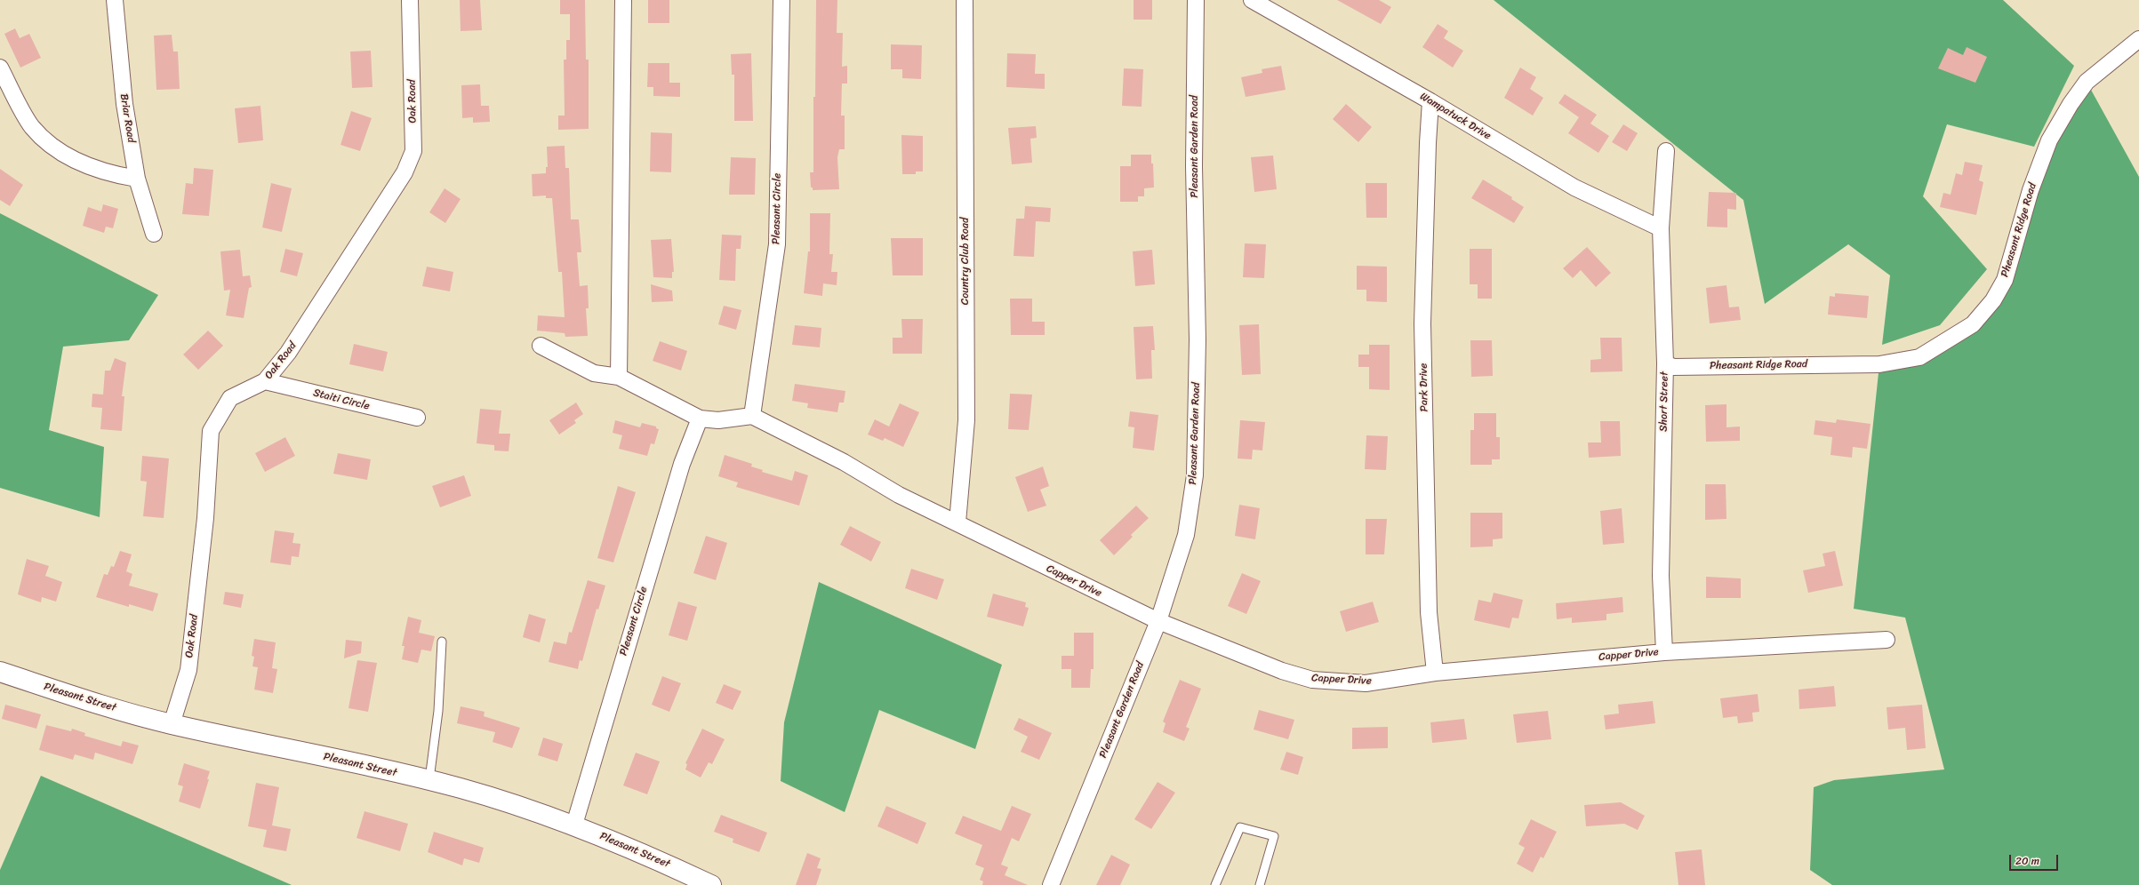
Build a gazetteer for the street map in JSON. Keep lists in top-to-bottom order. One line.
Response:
{"streets":{"main road":["Pleasant Street"],"street":["Oak Road","Wampatuck Drive","Briar Road","Pleasant Garden Road","Pleasant Circle","Pheasant Ridge Road","Country Club Road","Park Drive","Staiti Circle","Short Street","Capper Drive"]},"crossings":[["Oak Road","Staiti Circle"],["Oak Road","Pleasant Street"],["Wampatuck Drive","Park Drive"],["Wampatuck Drive","Short Street"],["Pleasant Garden Road","Capper Drive"],["Pleasant Circle","Capper Drive"],["Pleasant Circle","Pleasant Street"],["Pheasant Ridge Road","Short Street"],["Country Club Road","Capper Drive"],["Park Drive","Capper Drive"],["Short Street","Capper Drive"]],"scale_bar":"20 m"}
